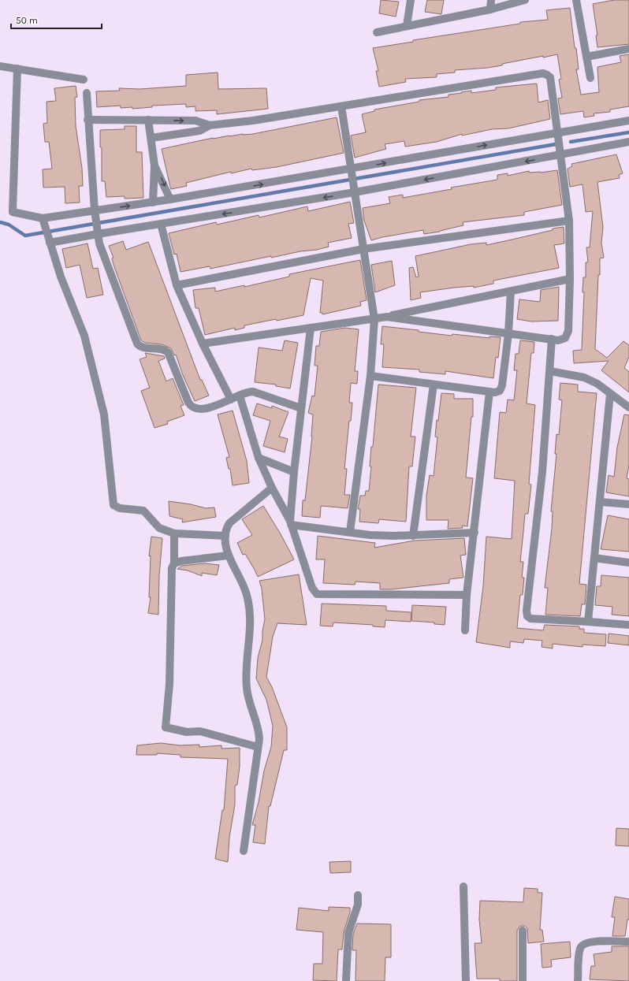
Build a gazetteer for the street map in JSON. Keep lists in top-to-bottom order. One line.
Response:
{"scale_bar":"50 m"}
